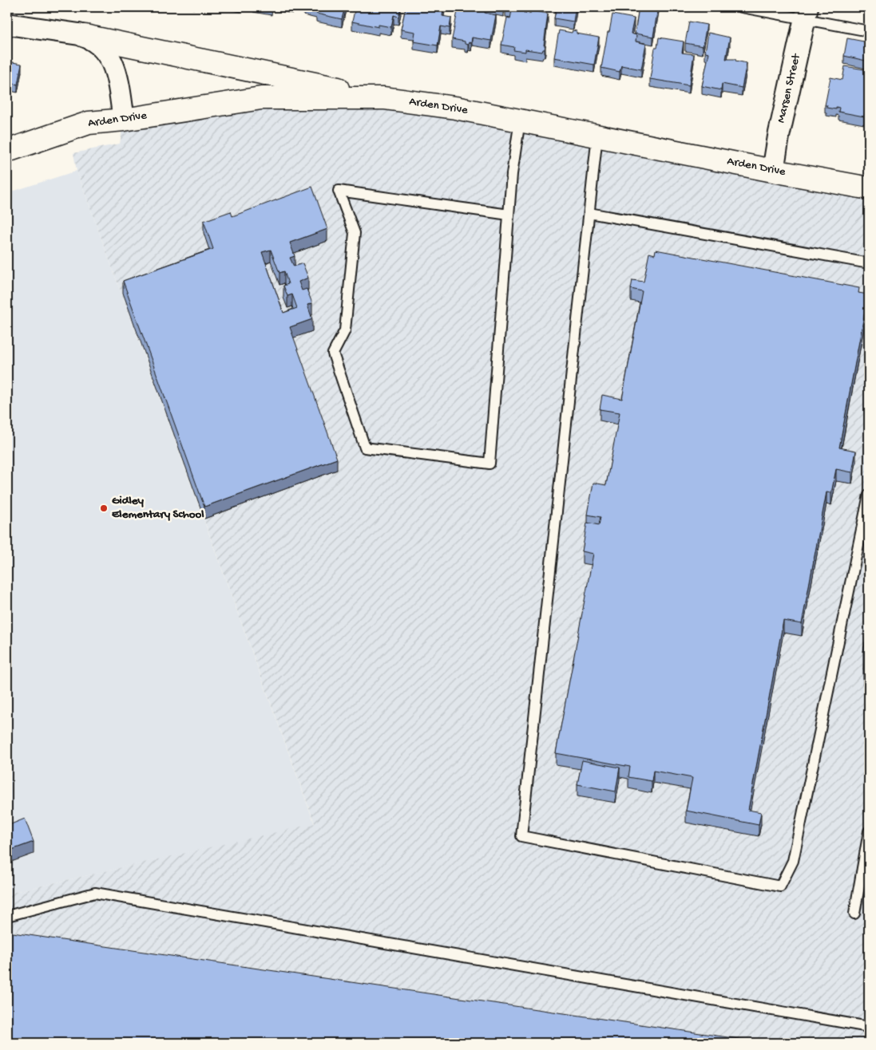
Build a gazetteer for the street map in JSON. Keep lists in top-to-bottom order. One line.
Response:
{"streets":{"street":["Marsen Street","Arden Drive"]},"crossings":[["Marsen Street","Arden Drive"]],"places":["Gidley Elementary School"]}
